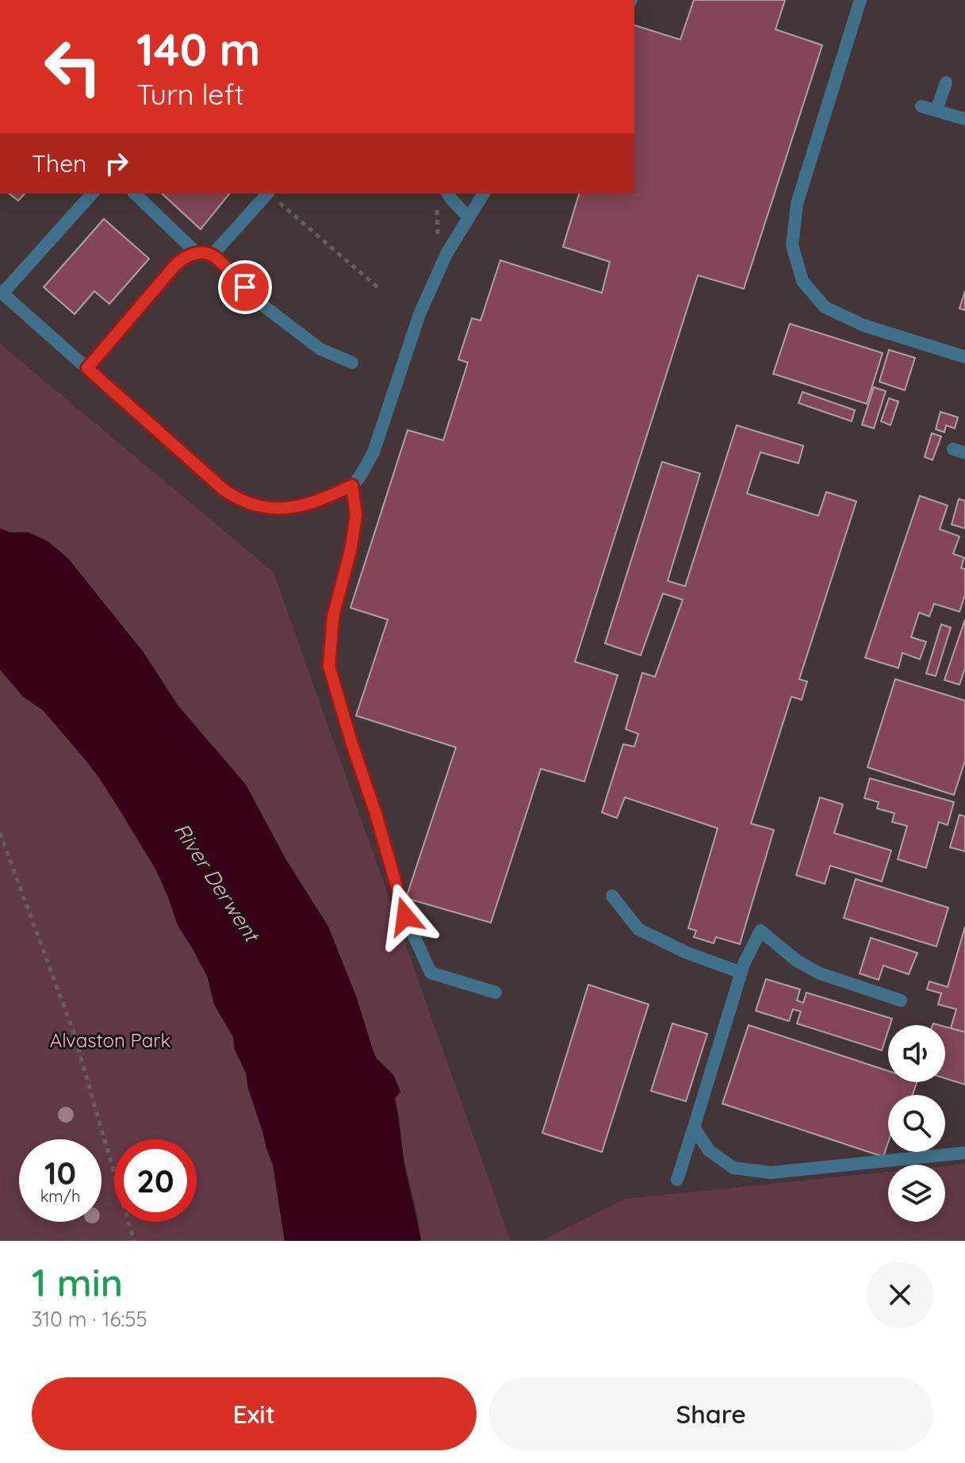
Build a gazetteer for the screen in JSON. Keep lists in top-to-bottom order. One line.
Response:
{"water":["River Derwent"],"parks":["Alvaston Park"],"page":{"turn":["140 m","Turn left"],"then":"Then","speed":"10 km/h","limit":"20","heading":["1 min","310 m · 16:55"],"buttons":["Exit","Share"]}}
